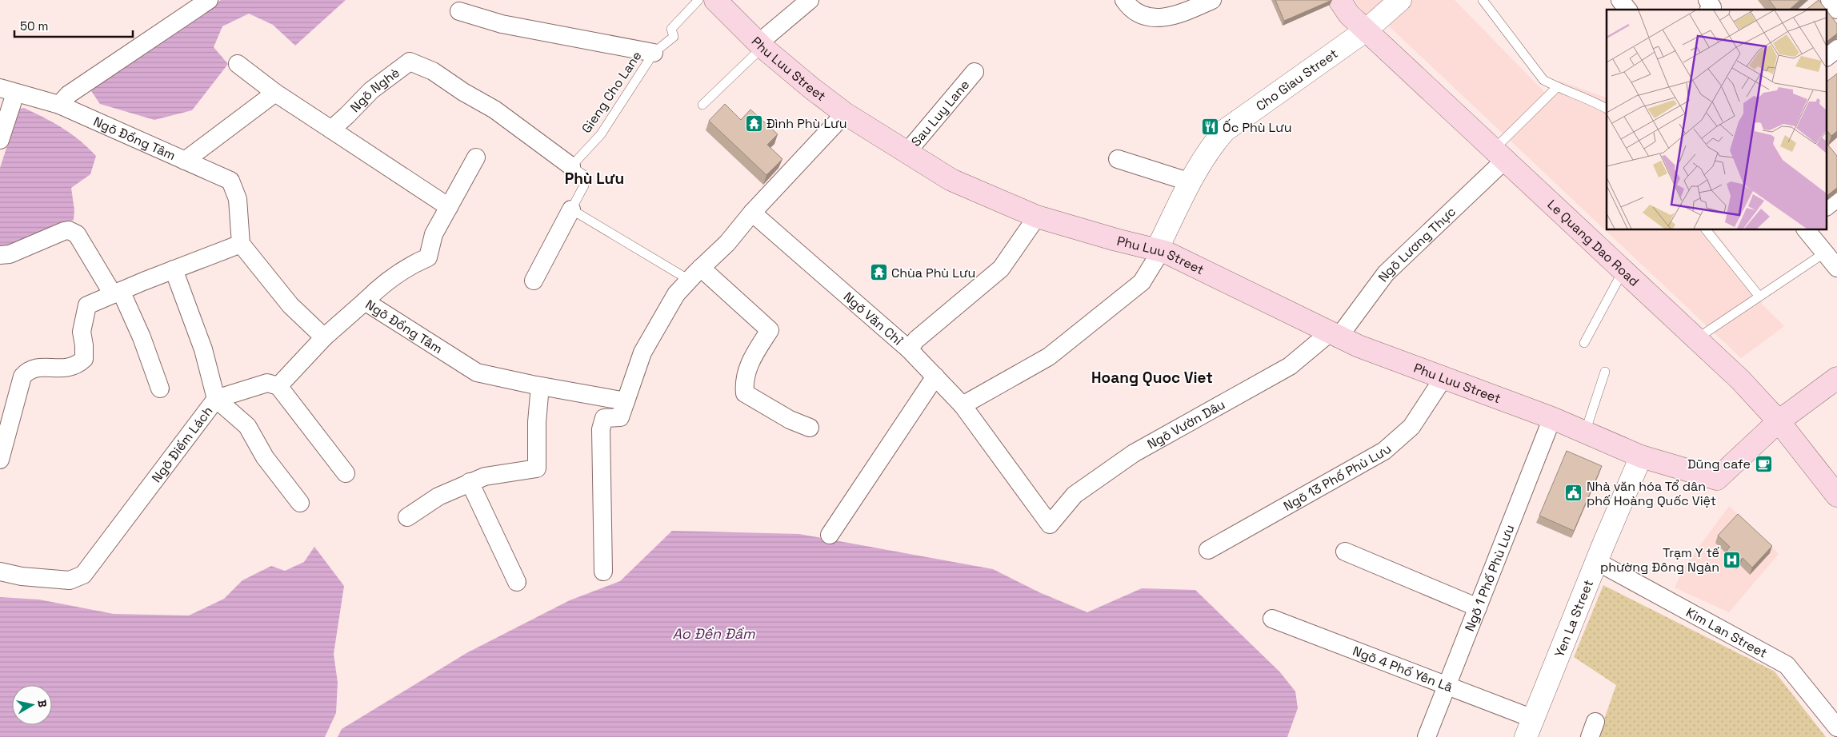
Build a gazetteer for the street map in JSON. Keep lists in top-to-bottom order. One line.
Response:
{"streets":{"main road":["Phu Luu Street","Le Quang Dao Road"],"street":["Cho Giau Street","Ngõ Nghè","Sau Luy Lane","Ngõ Đồng Tâm","Ngõ Lương Thực","Ngõ Văn Chỉ","Ngõ Vườn Dâu","Ngõ Điếm Lách","Ngõ 13 Phố Phù Lưu","Ngõ 1 Phố Phù Lưu","Yen La Street","Kim Lan Street","Ngõ 4 Phố Yên Lã"],"lane":["Gieng Cho Lane"]},"crossings":[["Phu Luu Street","Cho Giau Street"],["Phu Luu Street","Sau Luy Lane"],["Phu Luu Street","Le Quang Dao Road"],["Phu Luu Street","Ngõ Lương Thực"],["Phu Luu Street","Ngõ Văn Chỉ"],["Phu Luu Street","Ngõ Vườn Dâu"],["Phu Luu Street","Ngõ 13 Phố Phù Lưu"],["Phu Luu Street","Ngõ 1 Phố Phù Lưu"],["Phu Luu Street","Yen La Street"],["Cho Giau Street","Le Quang Dao Road"],["Ngõ Nghè","Gieng Cho Lane"],["Le Quang Dao Road","Ngõ Lương Thực"],["Ngõ Lương Thực","Ngõ Vườn Dâu"],["Ngõ 1 Phố Phù Lưu","Ngõ 4 Phố Yên Lã"],["Yen La Street","Kim Lan Street"],["Yen La Street","Ngõ 4 Phố Yên Lã"]],"districts":["Phù Lưu","Hoang Quoc Viet"],"water":["Ao Đền Đầm"],"places":{"temple":["Đình Phù Lưu","Chùa Phù Lưu"],"restaurant":["Ốc Phù Lưu"],"cafe":["Dũng cafe"],"public building":["Nhà văn hóa Tổ dân phố Hoàng Quốc Việt"],"hospital":["Trạm Y tế phường Đông Ngàn"]},"scale_bar":"50 m","north":"right"}
